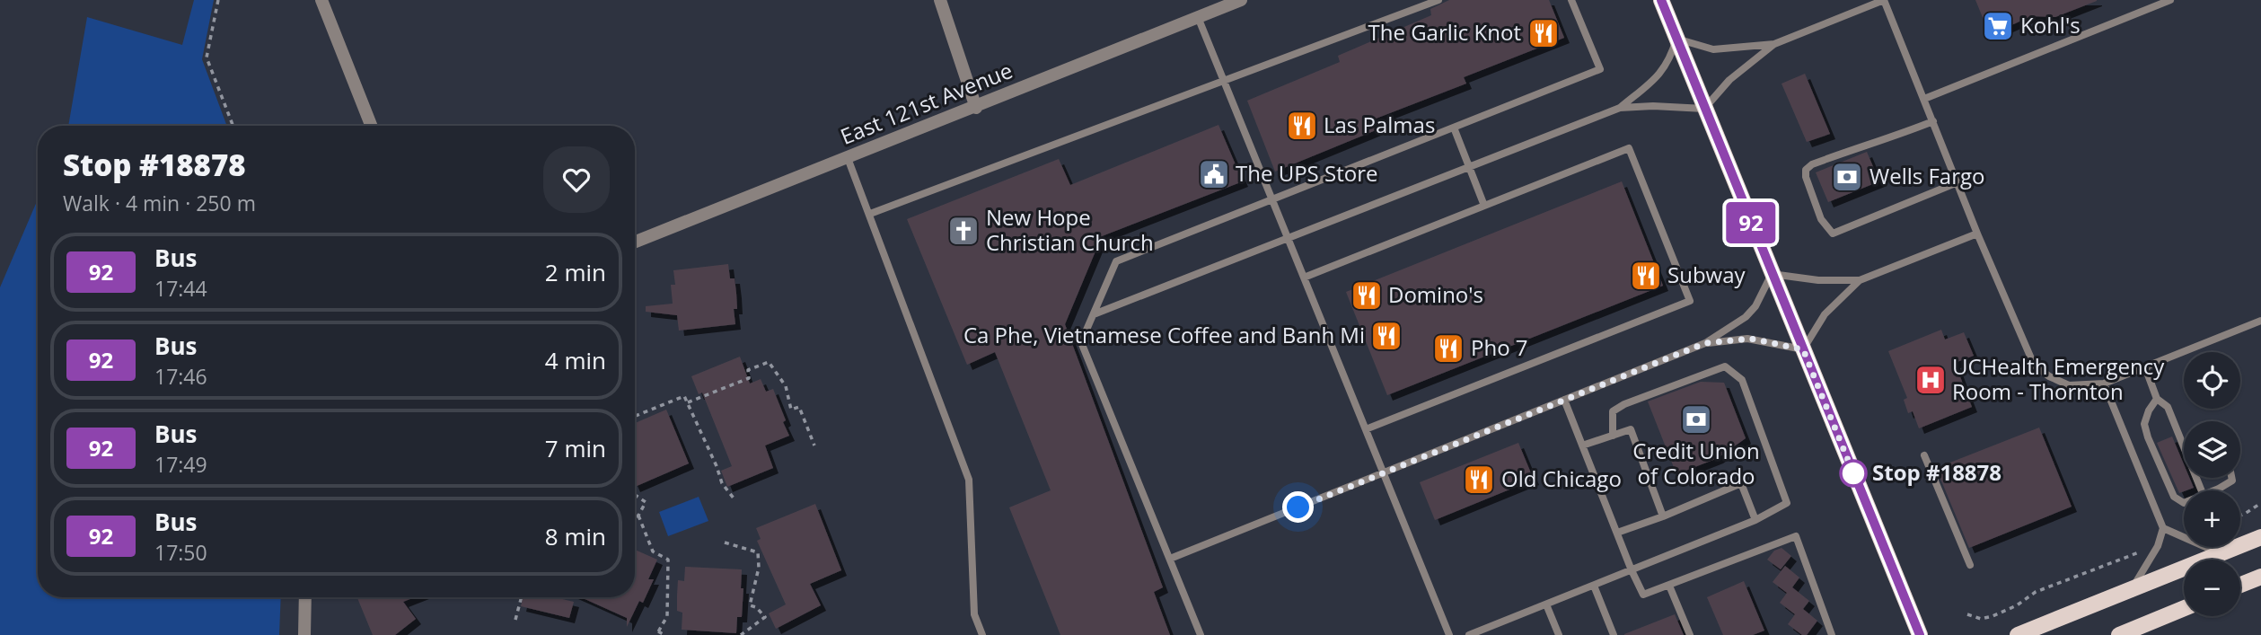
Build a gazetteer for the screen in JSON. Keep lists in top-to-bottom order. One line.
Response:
{"streets":{"street":["East 121st Avenue"]},"places":{"supermarket":["Kohl's"],"restaurant":["The Garlic Knot","Las Palmas","Subway","Domino's","Ca Phe, Vietnamese Coffee and Banh Mi","Pho 7","Old Chicago"],"public building":["The UPS Store"],"bank":["Wells Fargo","Credit Union of Colorado"],"church":["New Hope Christian Church"],"hospital":["UCHealth Emergency Room - Thornton"],"other":["Stop #18878"]},"lines":["bus line 92"],"page":{"on_map":"92","heading":["Stop #18878","Walk · 4 min · 250 m"],"list":[{"mark":"92","name":"Bus","note":"17:44","value":"2 min"},{"mark":"92","name":"Bus","note":"17:46","value":"4 min"},{"mark":"92","name":"Bus","note":"17:49","value":"7 min"},{"mark":"92","name":"Bus","note":"17:50","value":"8 min"}],"map_buttons":["+","−"]}}
